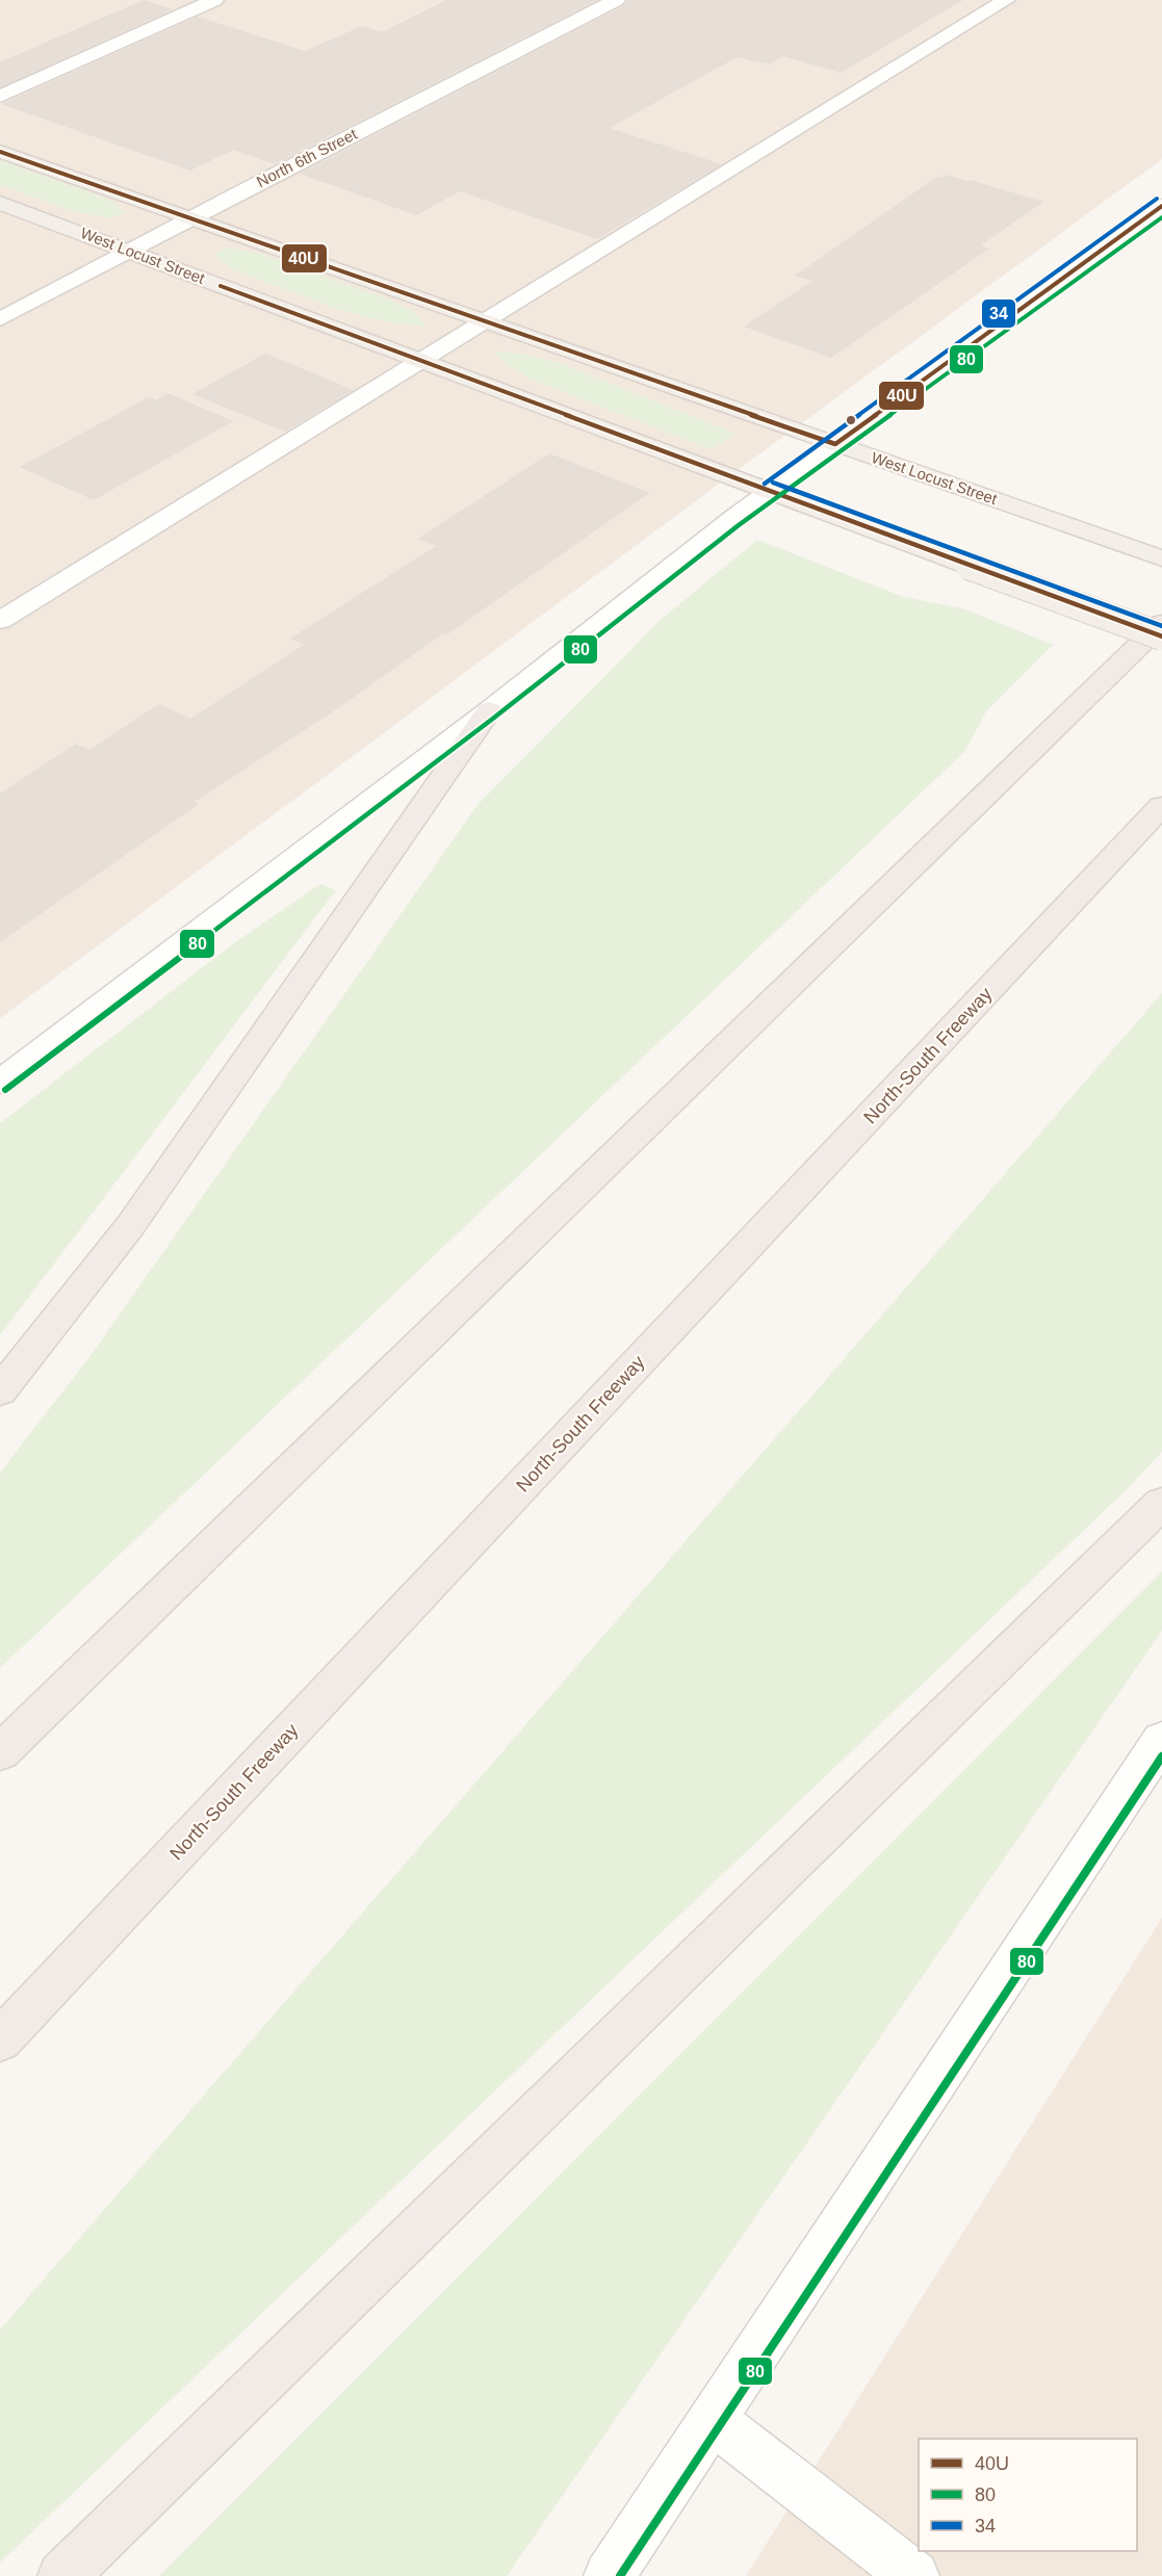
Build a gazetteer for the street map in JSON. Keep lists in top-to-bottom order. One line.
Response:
{"streets":{"highway":["North-South Freeway"],"main road":["West Locust Street"],"street":["North 6th Street"]},"crossings":[["North 6th Street","West Locust Street"]],"lines":["transit line 40U","transit line 34","transit line 80"],"legend":["40U","80","34"]}
